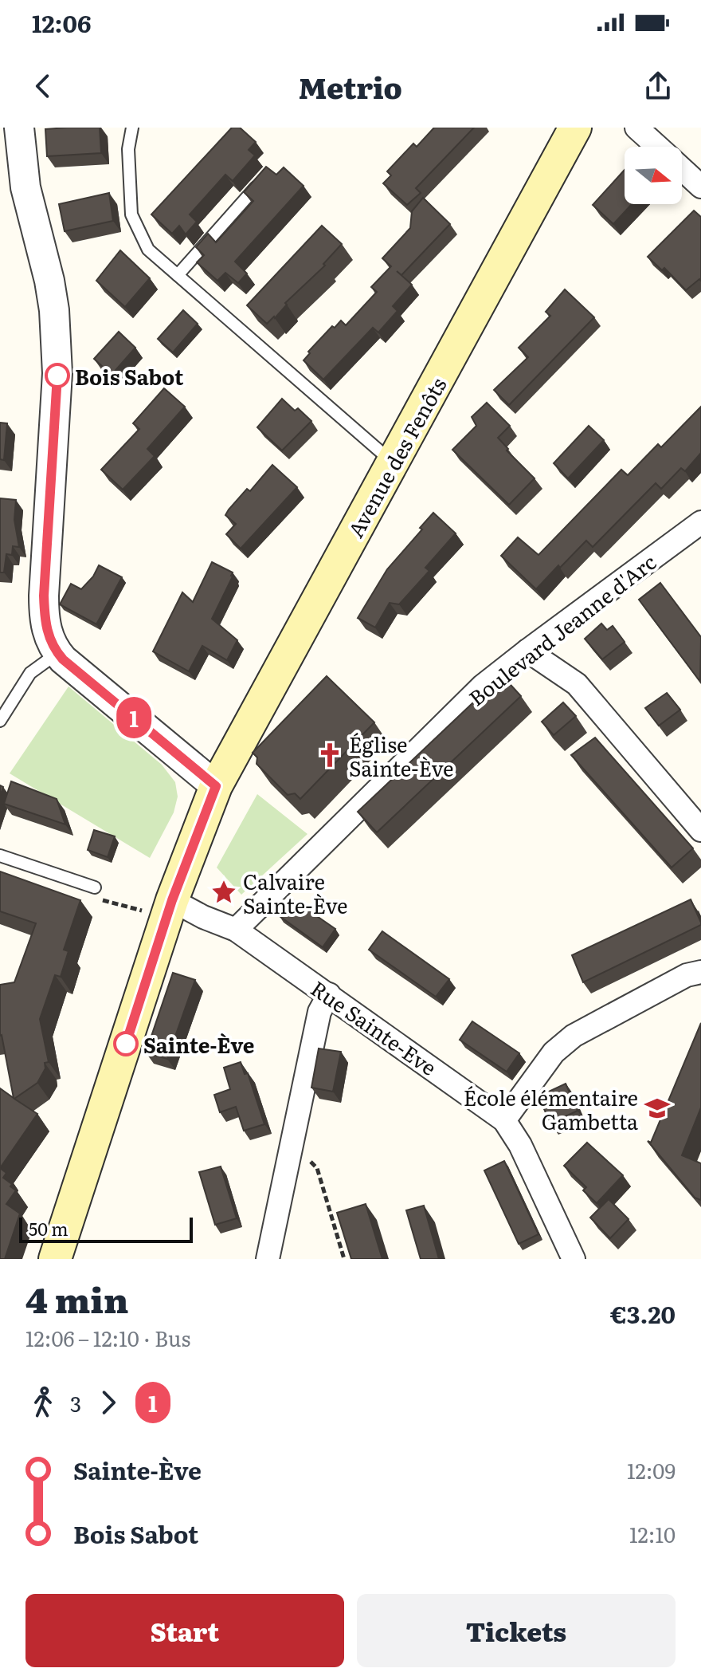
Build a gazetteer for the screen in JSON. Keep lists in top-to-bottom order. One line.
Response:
{"streets":{"main road":["Avenue des Fenôts"],"street":["Boulevard Jeanne d'Arc","Rue Sainte-Eve"]},"crossings":[["Avenue des Fenôts","Rue Sainte-Eve"],["Boulevard Jeanne d'Arc","Rue Sainte-Eve"]],"places":{"other":["Bois Sabot","Sainte-Ève"],"church":["Église Sainte-Ève"],"place":["Calvaire Sainte-Ève"],"school or university":["École élémentaire Gambetta"]},"lines":["bus line 1"],"scale_bar":"50 m","north":"right","page":{"status":"12:06","header":"Metrio","on_map":"1","scale":"50 m","heading":["4 min","12:06 – 12:10 · Bus","€3.20"],"legs":["3","1"],"list":[{"name":"Sainte-Ève","value":"12:09"},{"name":"Bois Sabot","value":"12:10"}],"buttons":["Start","Tickets"]}}
